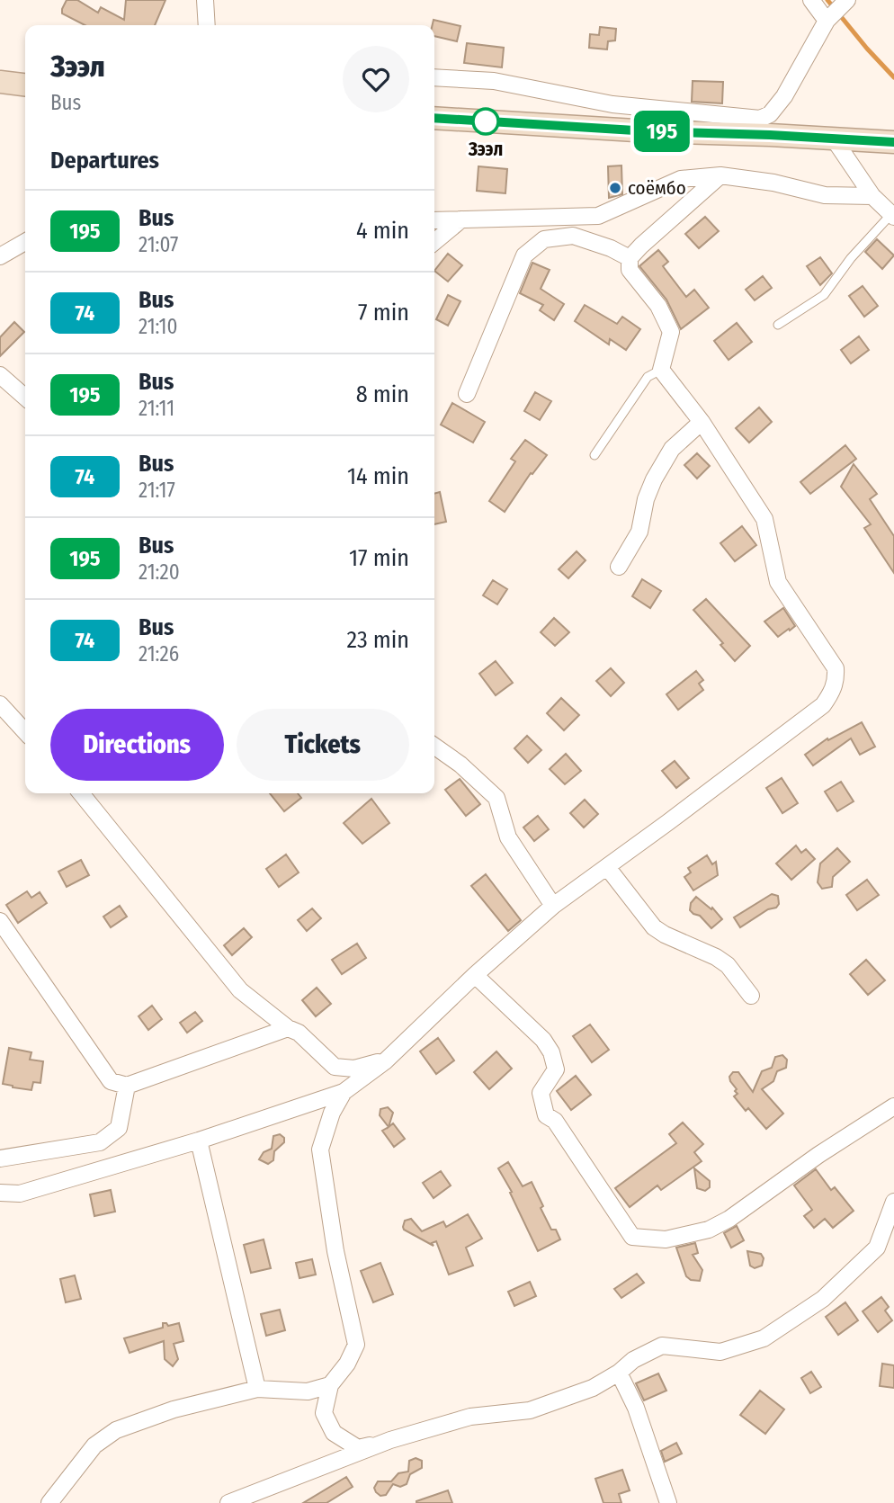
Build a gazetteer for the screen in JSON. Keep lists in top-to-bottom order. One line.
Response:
{"places":["Зээл","соёмбо"],"lines":["bus line 195"],"page":{"on_map":"195","heading":[["Зээл","Bus"],"Departures"],"list":[{"mark":"195","name":"Bus","note":"21:07","value":"4 min"},{"mark":"74","name":"Bus","note":"21:10","value":"7 min"},{"mark":"195","name":"Bus","note":"21:11","value":"8 min"},{"mark":"74","name":"Bus","note":"21:17","value":"14 min"},{"mark":"195","name":"Bus","note":"21:20","value":"17 min"},{"mark":"74","name":"Bus","note":"21:26","value":"23 min"}],"buttons":["Directions","Tickets"]}}
